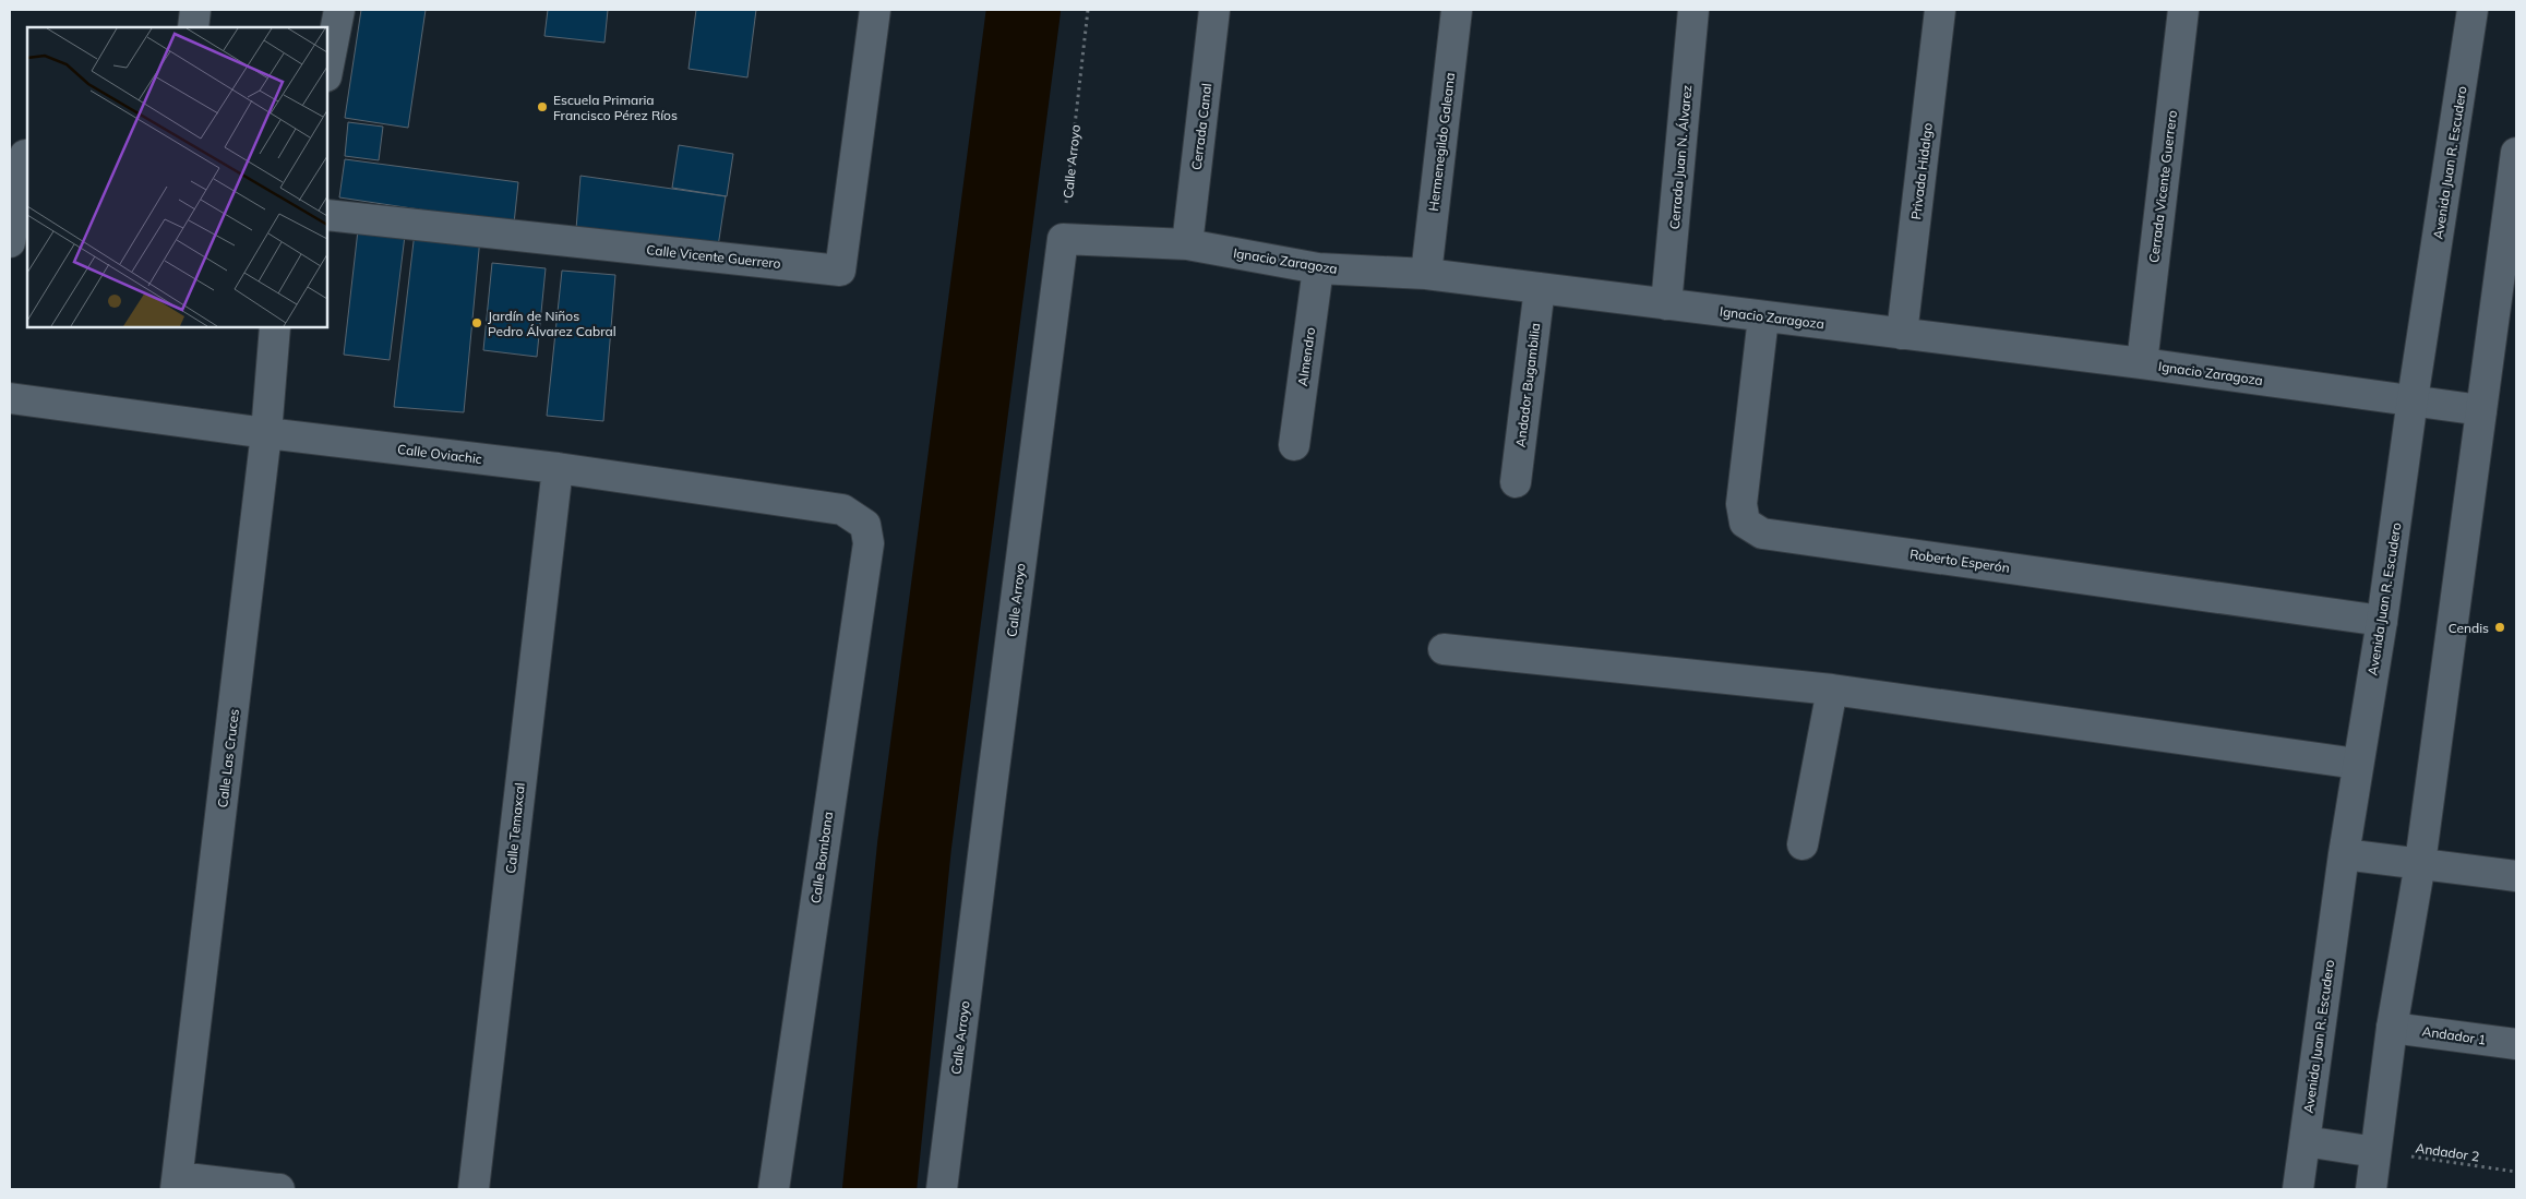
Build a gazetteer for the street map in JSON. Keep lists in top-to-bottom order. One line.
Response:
{"streets":{"street":["Cerrada Canal","Hermenegildo Galeana","Cerrada Juan N. Álvarez","Calle Arroyo","Avenida Juan R. Escudero","Privada Hidalgo","Cerrada Vicente Guerrero","Calle Vicente Guerrero","Ignacio Zaragoza","Almendro","Andador Bugambilia","Calle Oviachic","Roberto Esperón","Calle Las Cruces","Calle Temaxcal","Calle Bombana","Andador 1"],"path":["Andador 2"]},"crossings":[["Cerrada Canal","Ignacio Zaragoza"],["Hermenegildo Galeana","Ignacio Zaragoza"],["Cerrada Juan N. Álvarez","Ignacio Zaragoza"],["Calle Arroyo","Ignacio Zaragoza"],["Avenida Juan R. Escudero","Ignacio Zaragoza"],["Avenida Juan R. Escudero","Roberto Esperón"],["Privada Hidalgo","Ignacio Zaragoza"],["Cerrada Vicente Guerrero","Ignacio Zaragoza"],["Ignacio Zaragoza","Almendro"],["Ignacio Zaragoza","Andador Bugambilia"],["Ignacio Zaragoza","Roberto Esperón"],["Calle Oviachic","Calle Las Cruces"],["Calle Oviachic","Calle Temaxcal"],["Calle Oviachic","Calle Bombana"]],"places":["Escuela Primaria Francisco Pérez Ríos","Jardín de Niños Pedro Álvarez Cabral","Cendis"]}
